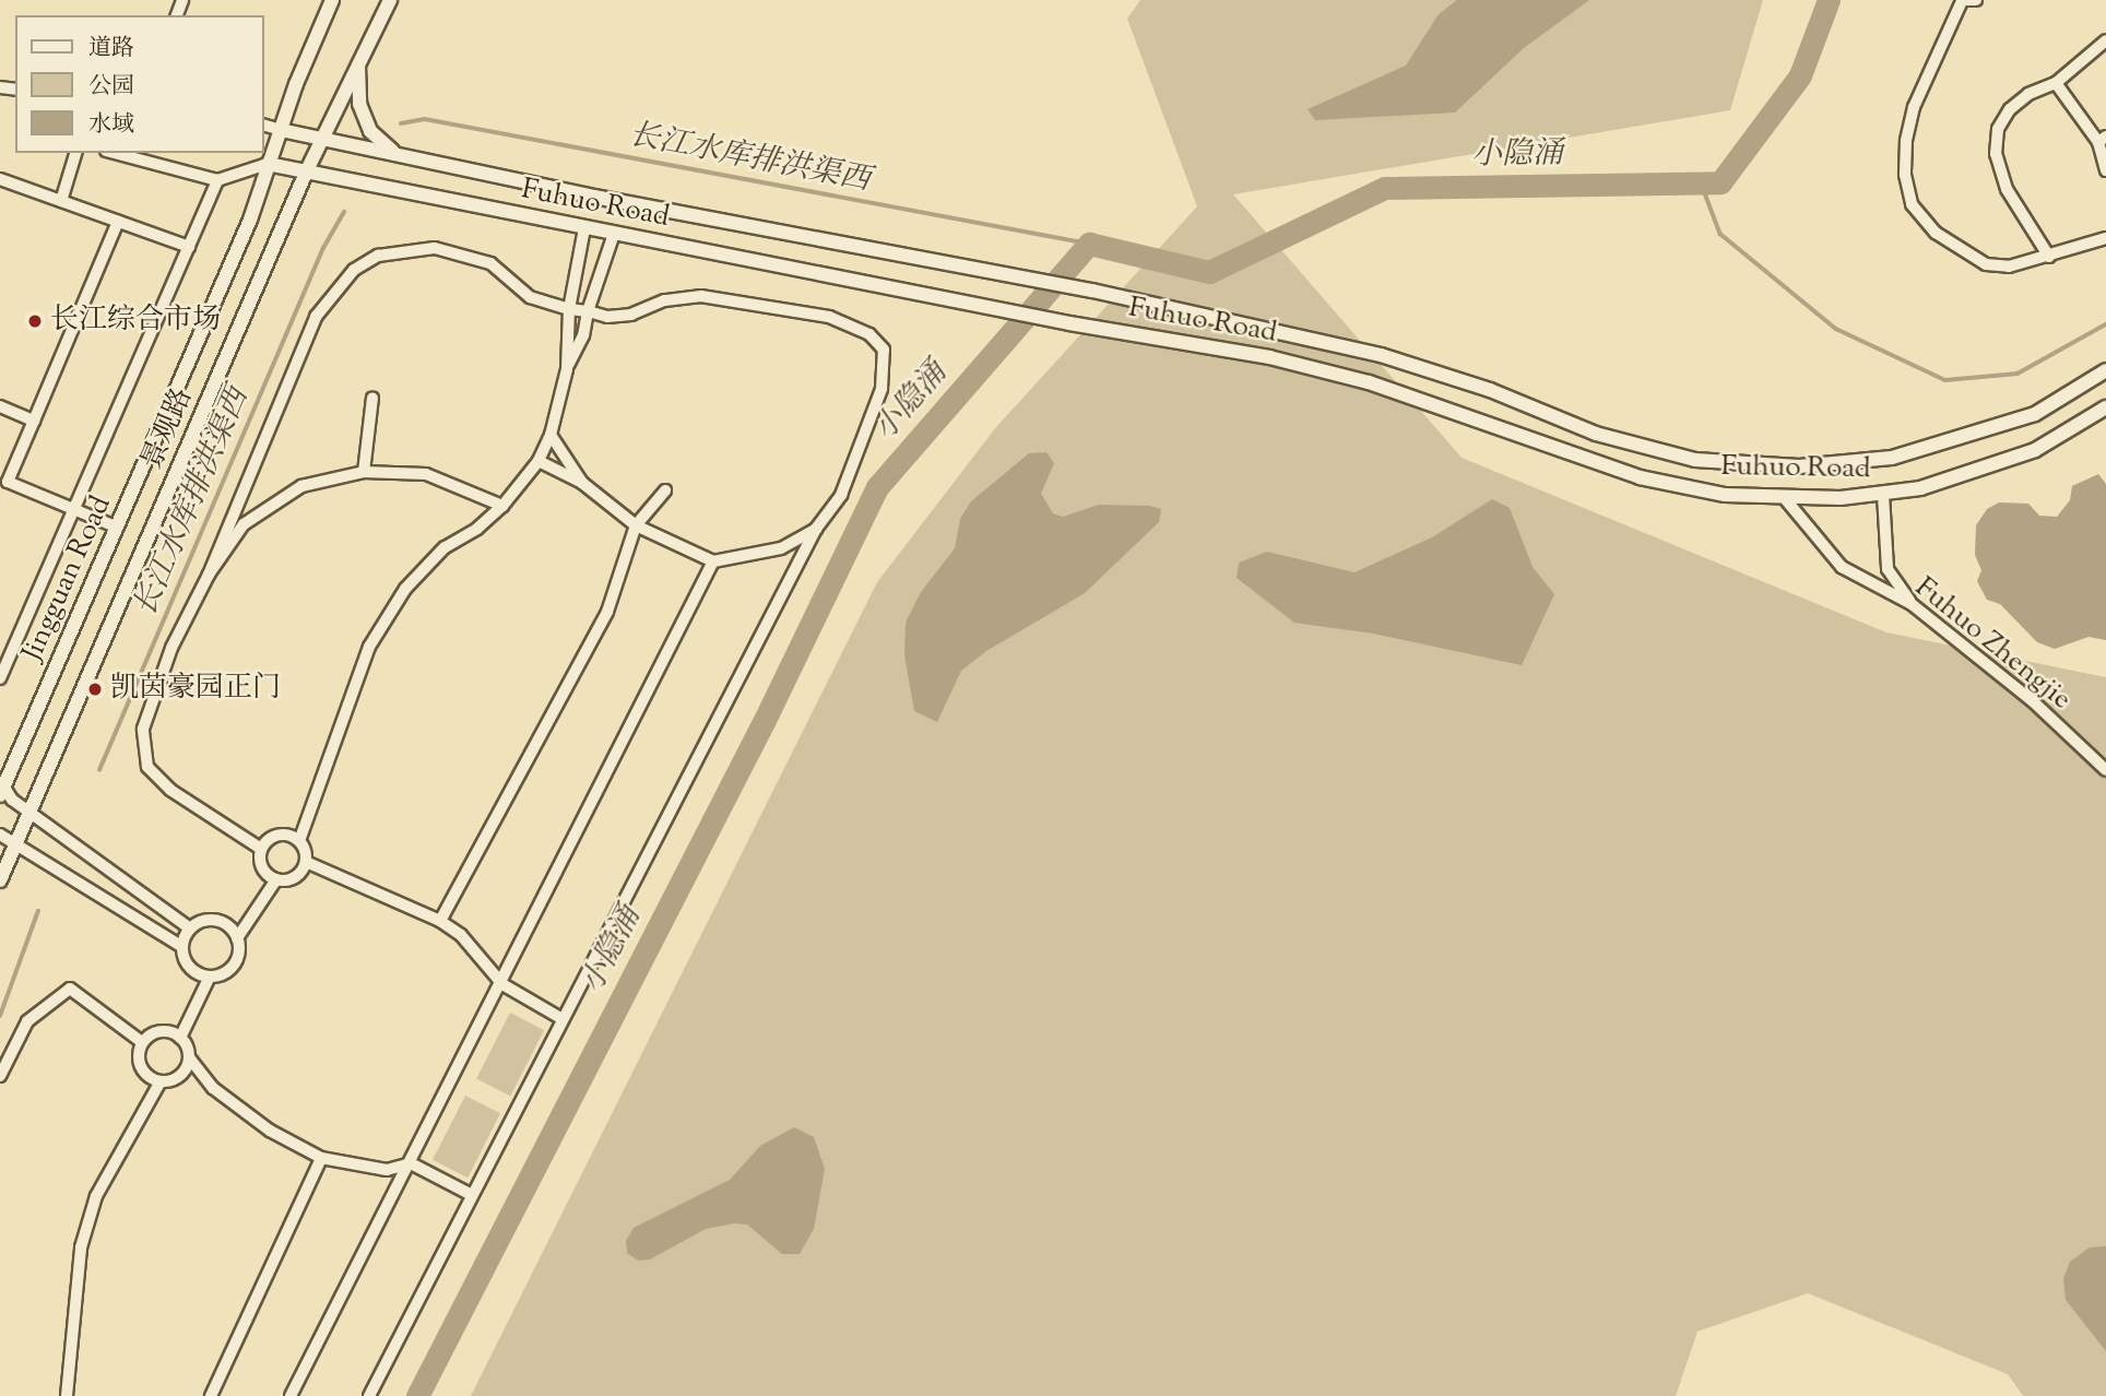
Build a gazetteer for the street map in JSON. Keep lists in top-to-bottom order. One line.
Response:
{"streets":{"street":["Fuhuo Road","景观路","Jingguan Road","Fuhuo Zhengjie"]},"crossings":[["Fuhuo Road","景观路"],["Fuhuo Road","Jingguan Road"],["Fuhuo Road","Fuhuo Zhengjie"]],"water":["小隐涌","长江水库排洪渠西"],"places":["长江综合市场","凯茵豪园正门"],"legend":["道路","公园","水域"]}
